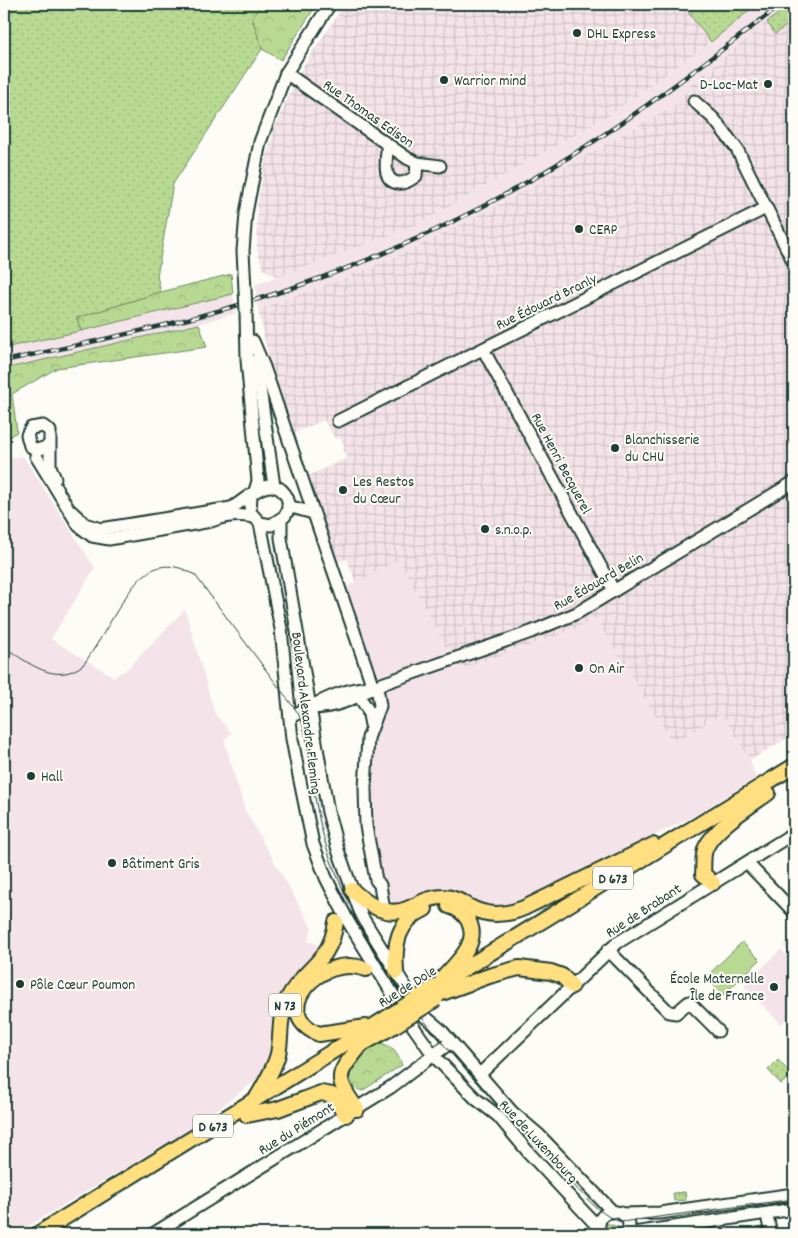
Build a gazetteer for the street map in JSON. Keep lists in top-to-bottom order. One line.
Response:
{"streets":{"main road":["D 673","Rue de Dole","N 73"],"street":["Rue Thomas Edison","Rue Édouard Branly","Rue Henri Becquerel","Rue Édouard Belin","Boulevard Alexandre Fleming","Rue de Brabant","Rue du Piémont","Rue de Luxembourg"]},"crossings":[["Rue Édouard Branly","Rue Henri Becquerel"],["Rue Henri Becquerel","Rue Édouard Belin"],["Rue Édouard Belin","Boulevard Alexandre Fleming"],["Boulevard Alexandre Fleming","N 73"],["Boulevard Alexandre Fleming","Rue du Piémont"],["Boulevard Alexandre Fleming","Rue de Luxembourg"],["Rue de Brabant","Rue de Luxembourg"],["Rue de Dole","N 73"],["Rue du Piémont","Rue de Luxembourg"]],"places":["DHL Express","Warrior mind","D-Loc-Mat","CERP","Blanchisserie du CHU","Les Restos du Cœur","s.n.o.p.","On Air","Hall","Bâtiment Gris","Pôle Cœur Poumon","École Maternelle Île de France"]}
